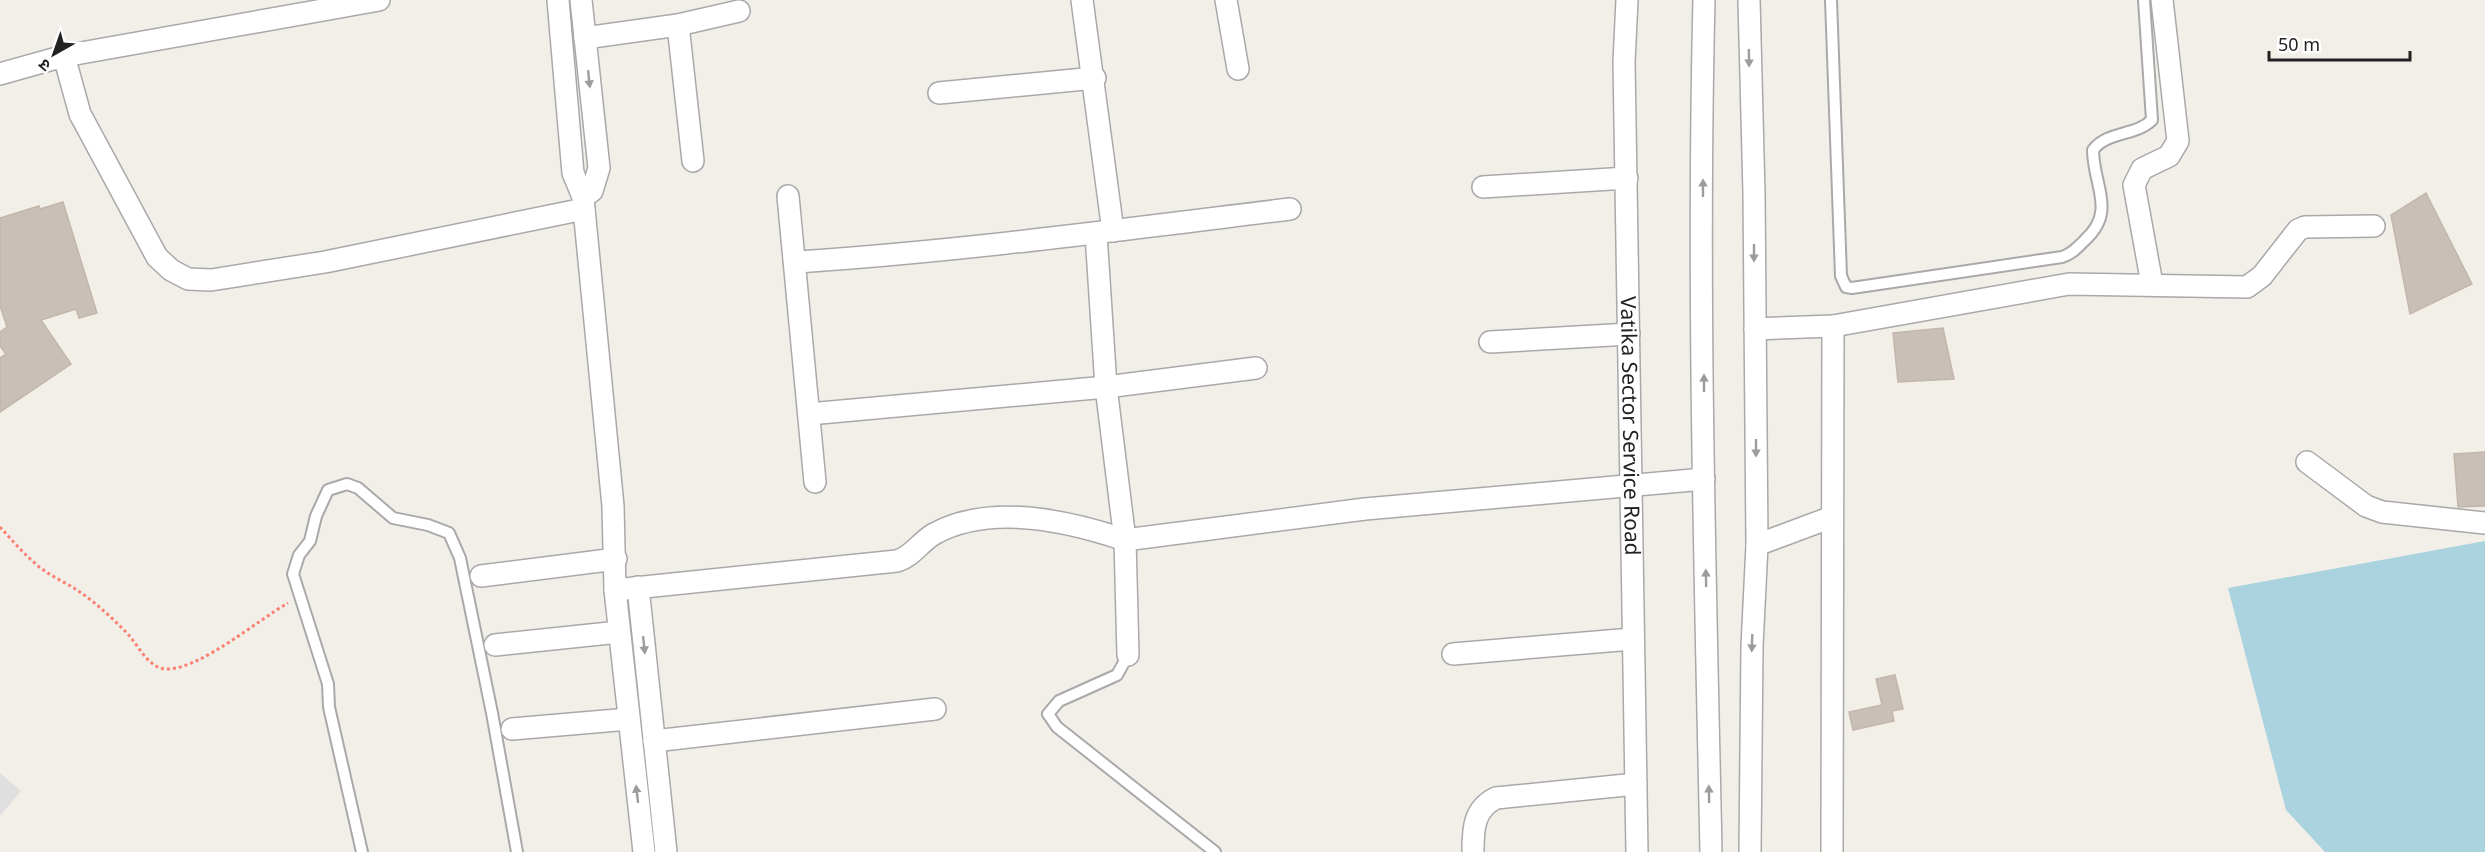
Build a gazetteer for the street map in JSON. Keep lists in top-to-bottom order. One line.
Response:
{"streets":{"street":["Vatika Sector Service Road"]},"scale_bar":"50 m","north":"bottom left"}
